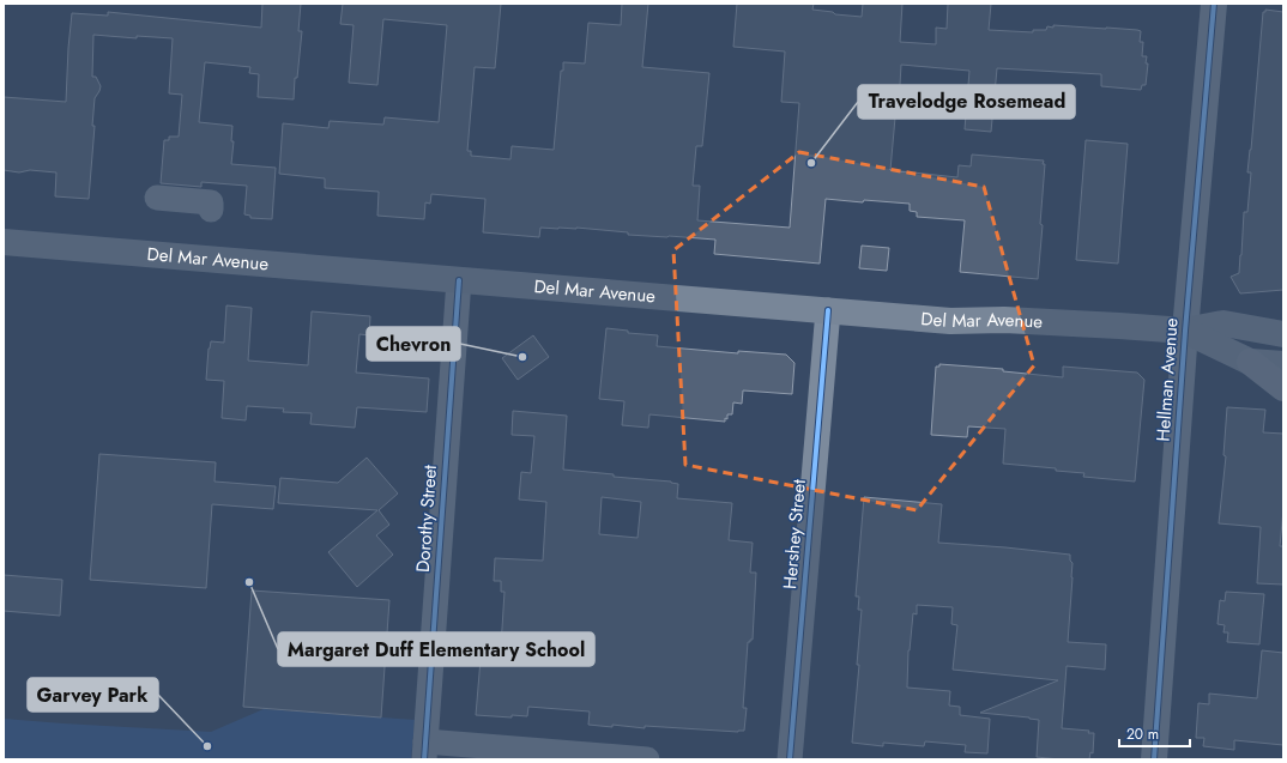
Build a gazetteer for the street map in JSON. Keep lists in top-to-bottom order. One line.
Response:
{"streets":{"main road":["Del Mar Avenue"],"street":["Hellman Avenue","Dorothy Street","Hershey Street"]},"crossings":[["Del Mar Avenue","Hellman Avenue"],["Del Mar Avenue","Dorothy Street"],["Del Mar Avenue","Hershey Street"]],"places":["Travelodge Rosemead","Chevron","Margaret Duff Elementary School","Garvey Park"],"scale_bar":"20 m"}
